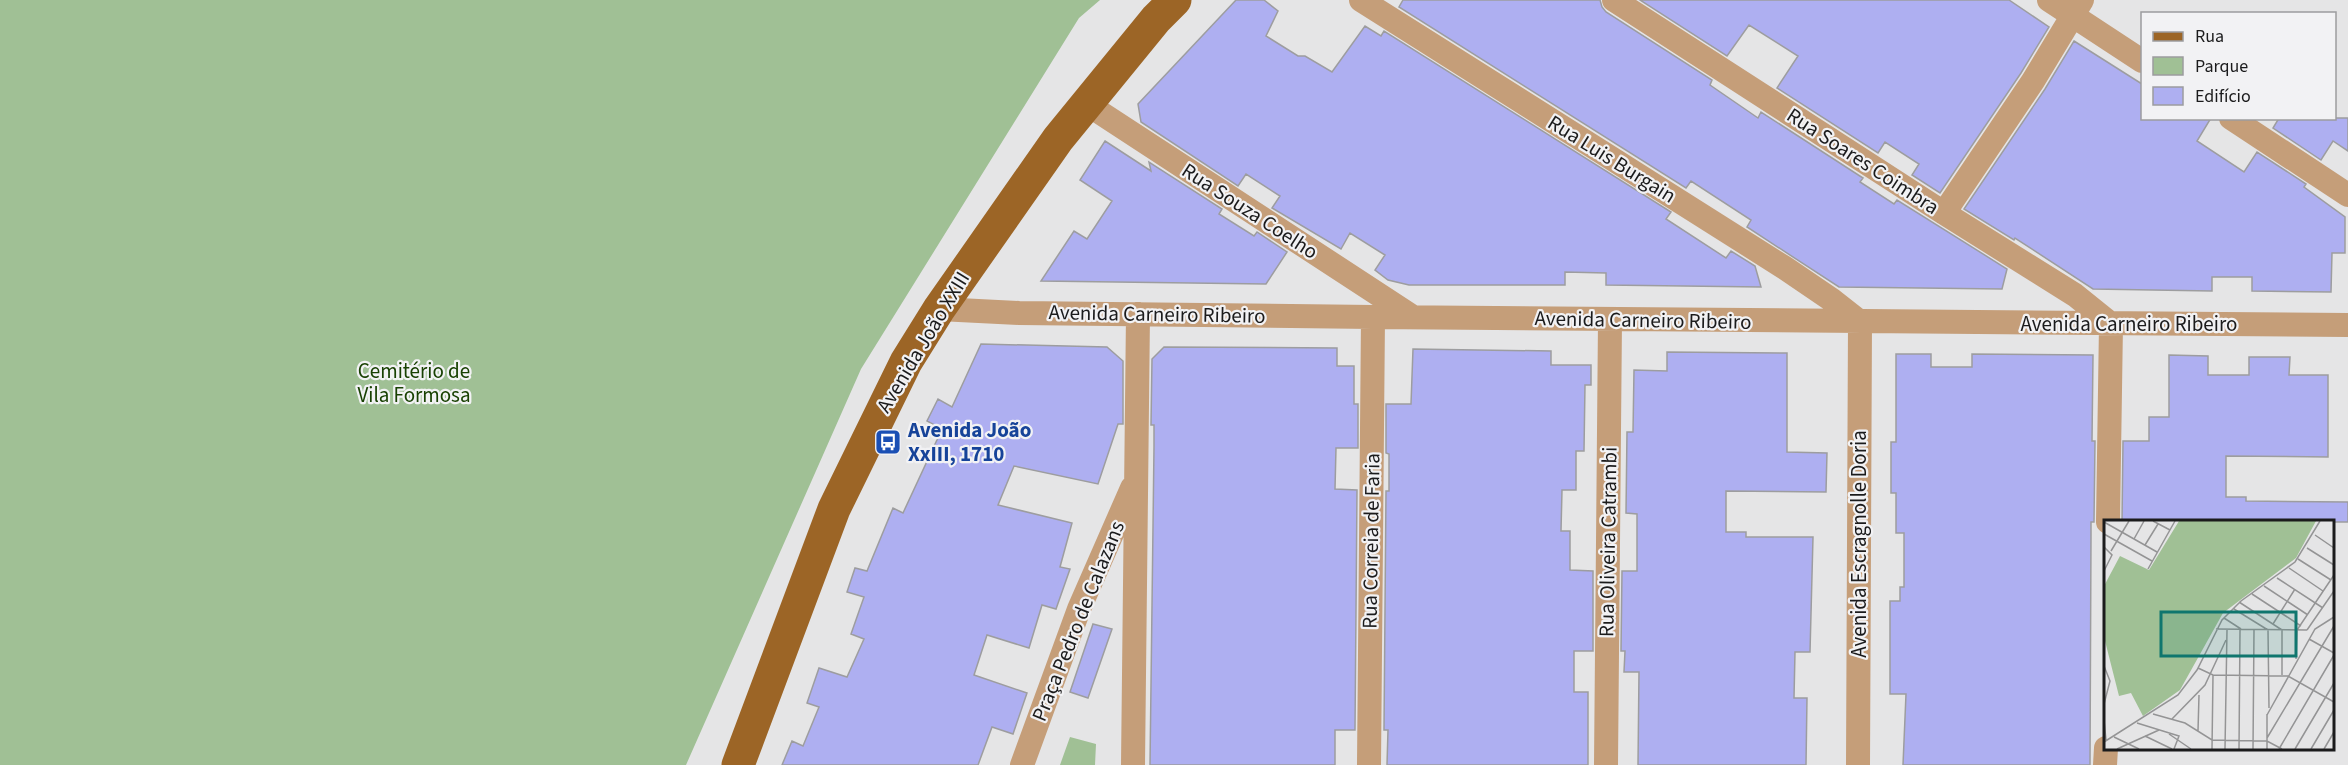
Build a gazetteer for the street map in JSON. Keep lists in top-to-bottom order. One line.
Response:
{"streets":{"main road":["Avenida João XXIII"],"street":["Rua Luis Burgain","Rua Soares Coimbra","Rua Souza Coelho","Avenida Carneiro Ribeiro","Rua Correia de Faria","Rua Oliveira Catrambi","Avenida Escragnolle Doria","Praça Pedro de Calazans"]},"crossings":[["Rua Luis Burgain","Avenida Carneiro Ribeiro"],["Rua Luis Burgain","Avenida Escragnolle Doria"],["Rua Soares Coimbra","Avenida Carneiro Ribeiro"],["Rua Souza Coelho","Avenida Carneiro Ribeiro"],["Rua Souza Coelho","Avenida João XXIII"],["Avenida Carneiro Ribeiro","Avenida João XXIII"],["Avenida Carneiro Ribeiro","Rua Correia de Faria"],["Avenida Carneiro Ribeiro","Rua Oliveira Catrambi"],["Avenida Carneiro Ribeiro","Avenida Escragnolle Doria"]],"parks":["Cemitério de Vila Formosa"],"places":{"bus stop":["Avenida João XxIII, 1710"]},"legend":["Rua","Parque","Edifício"]}
